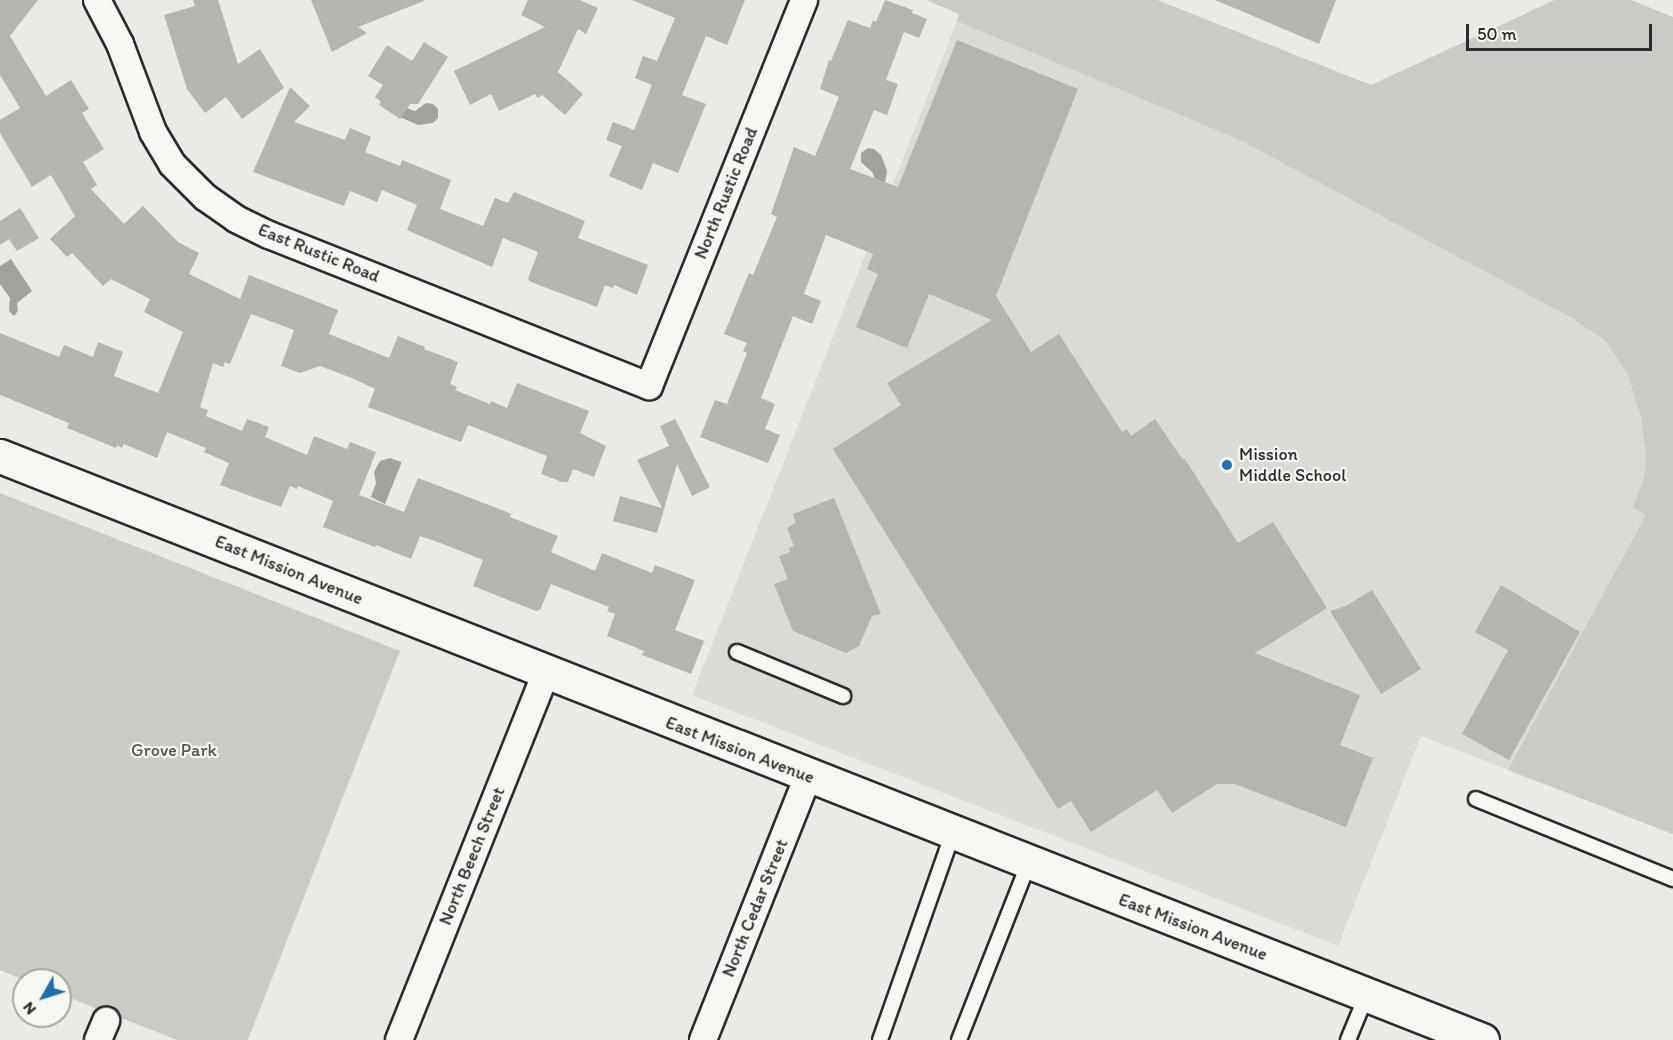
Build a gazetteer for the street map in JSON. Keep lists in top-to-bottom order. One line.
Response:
{"streets":{"main road":["East Mission Avenue"],"street":["North Rustic Road","East Rustic Road","North Beech Street","North Cedar Street"]},"crossings":[["North Rustic Road","East Rustic Road"],["East Mission Avenue","North Beech Street"],["East Mission Avenue","North Cedar Street"]],"parks":["Grove Park"],"places":["Mission Middle School"],"scale_bar":"50 m","north":"bottom left"}
